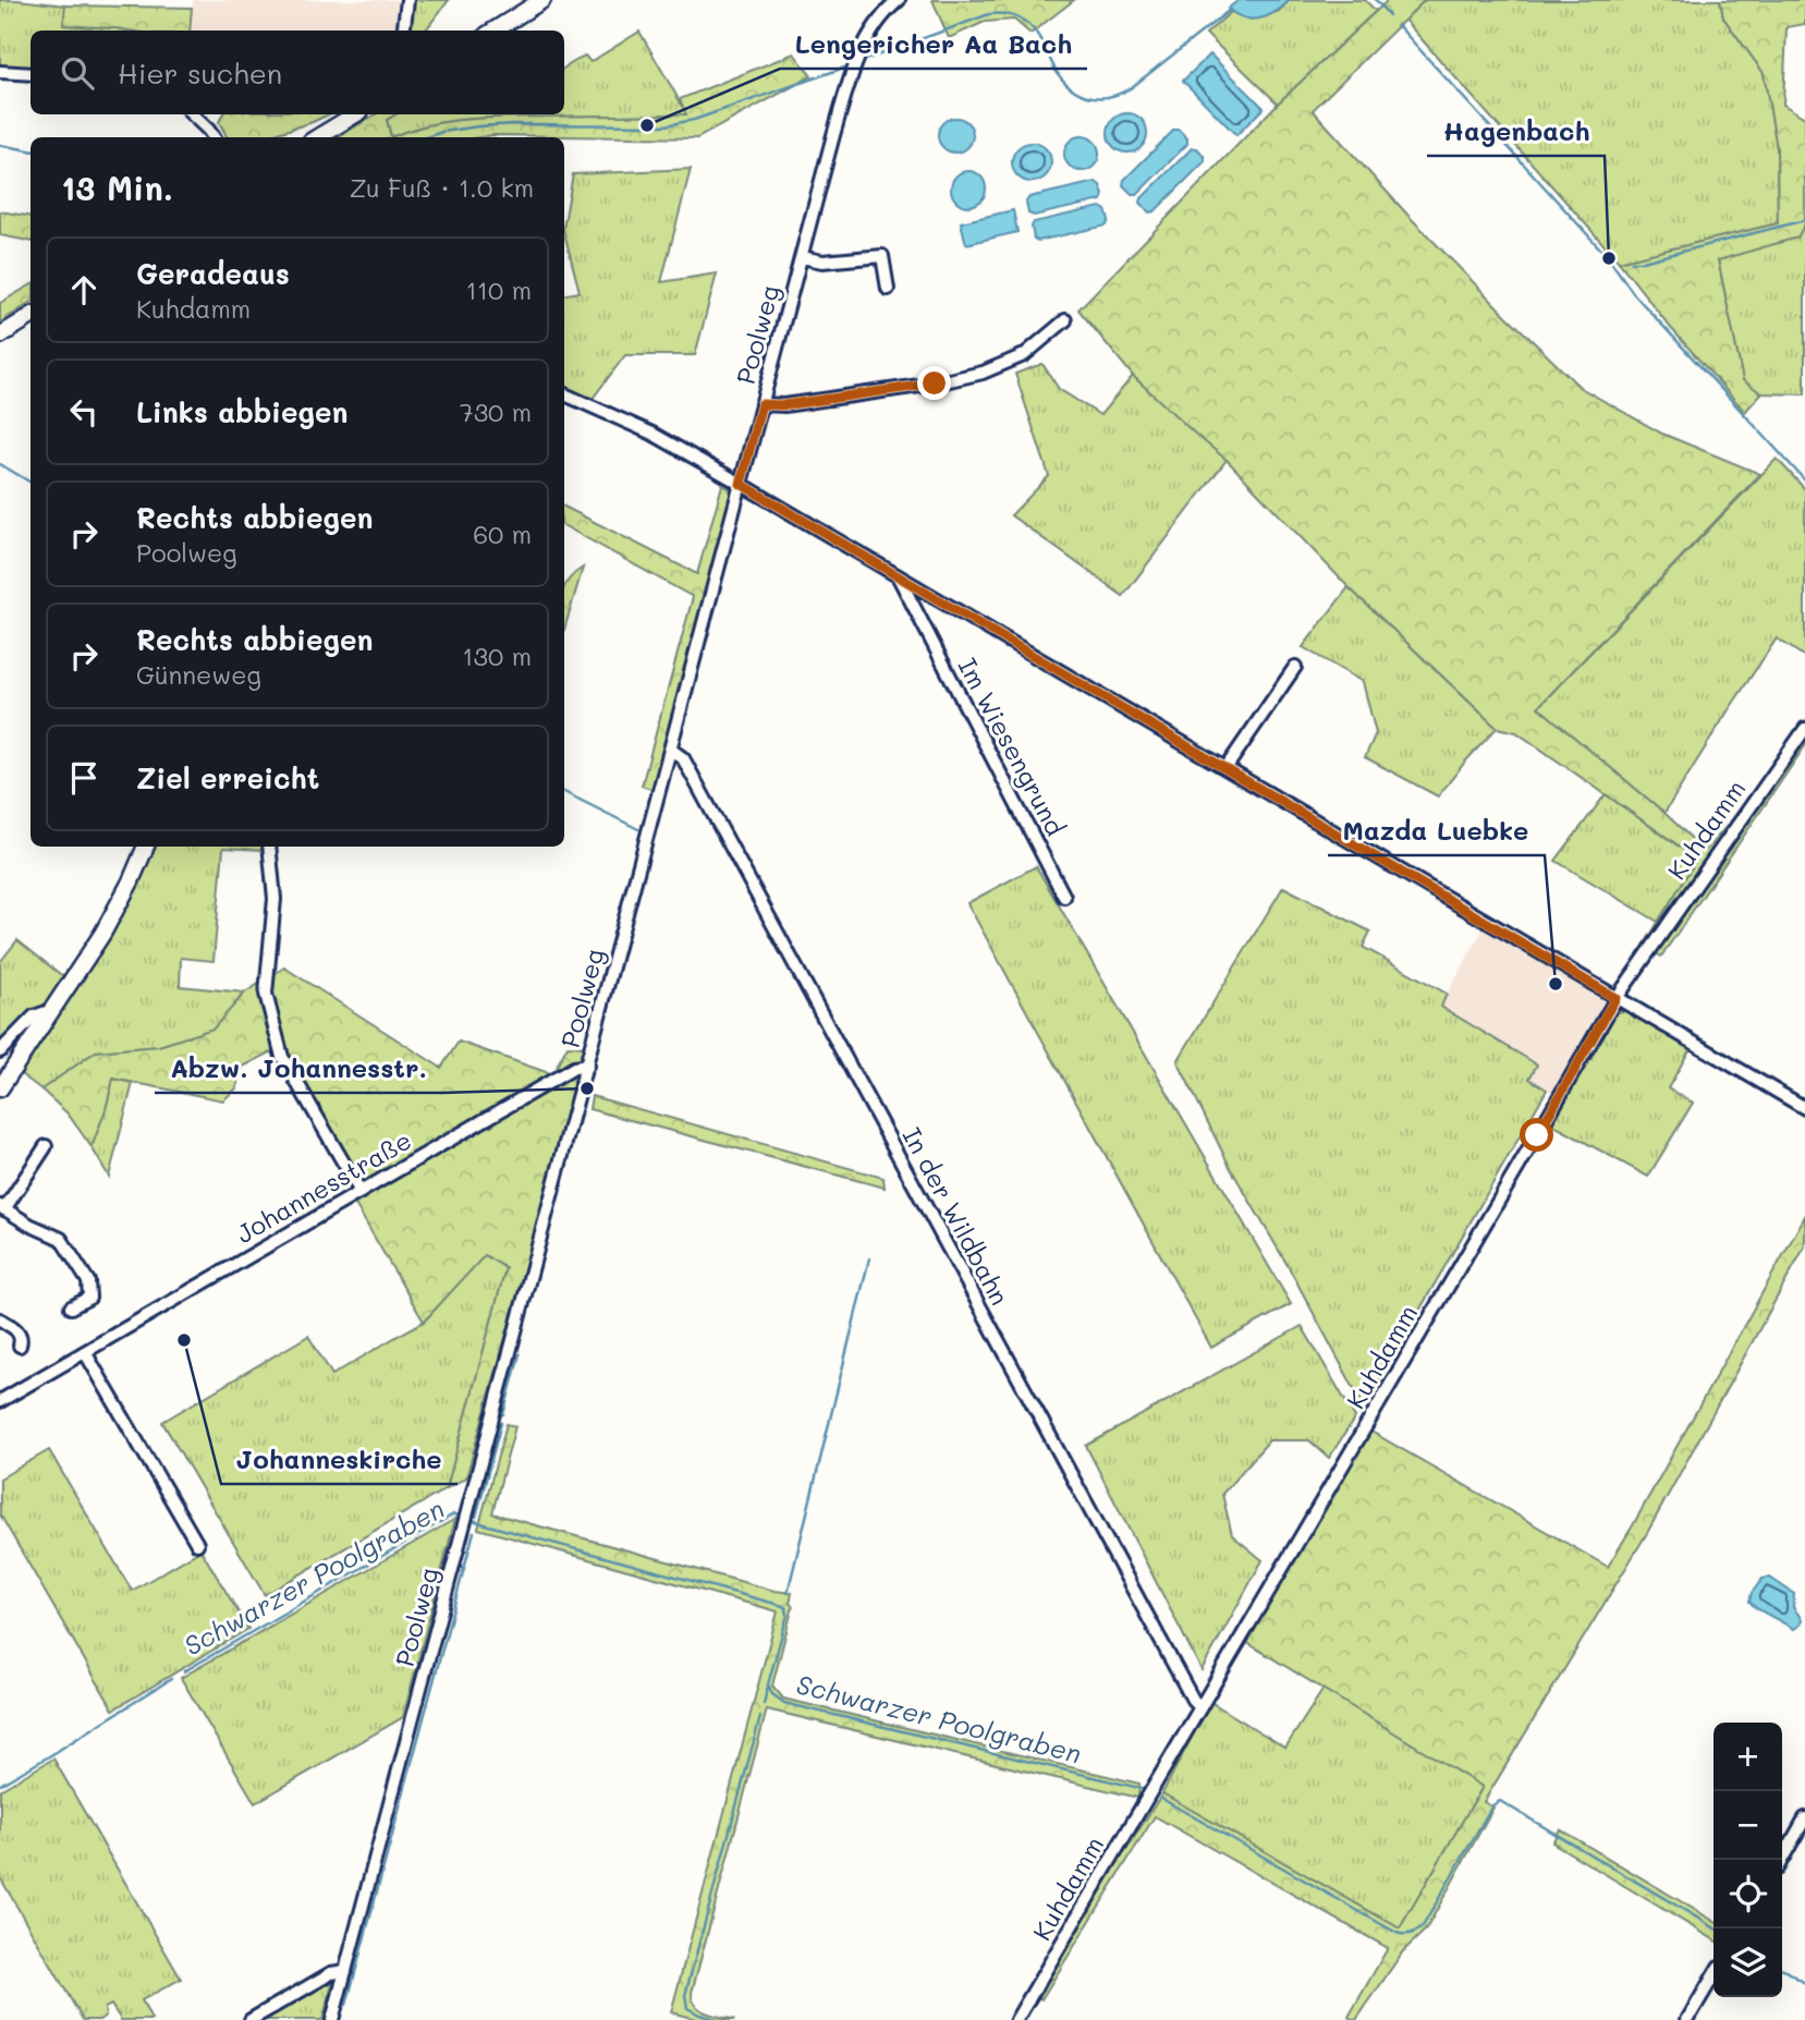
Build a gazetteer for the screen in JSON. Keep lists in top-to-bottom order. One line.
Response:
{"streets":{"street":["Poolweg","Im Wiesengrund","Kuhdamm","Johannesstraße","In der Wildbahn"]},"crossings":[["Poolweg","Johannesstraße"],["Poolweg","In der Wildbahn"],["Kuhdamm","In der Wildbahn"]],"water":["Schwarzer Poolgraben"],"places":["Lengericher Aa Bach","Hagenbach","Mazda Luebke","Abzw. Johannesstr.","Johanneskirche"],"page":{"search":"Hier suchen","heading":["13 Min.","Zu Fuß · 1.0 km"],"list":[["Geradeaus","Kuhdamm","110 m"],["Links abbiegen","730 m"],["Rechts abbiegen","Poolweg","60 m"],["Rechts abbiegen","Günneweg","130 m"],"Ziel erreicht"],"map_buttons":["+","−"]}}
